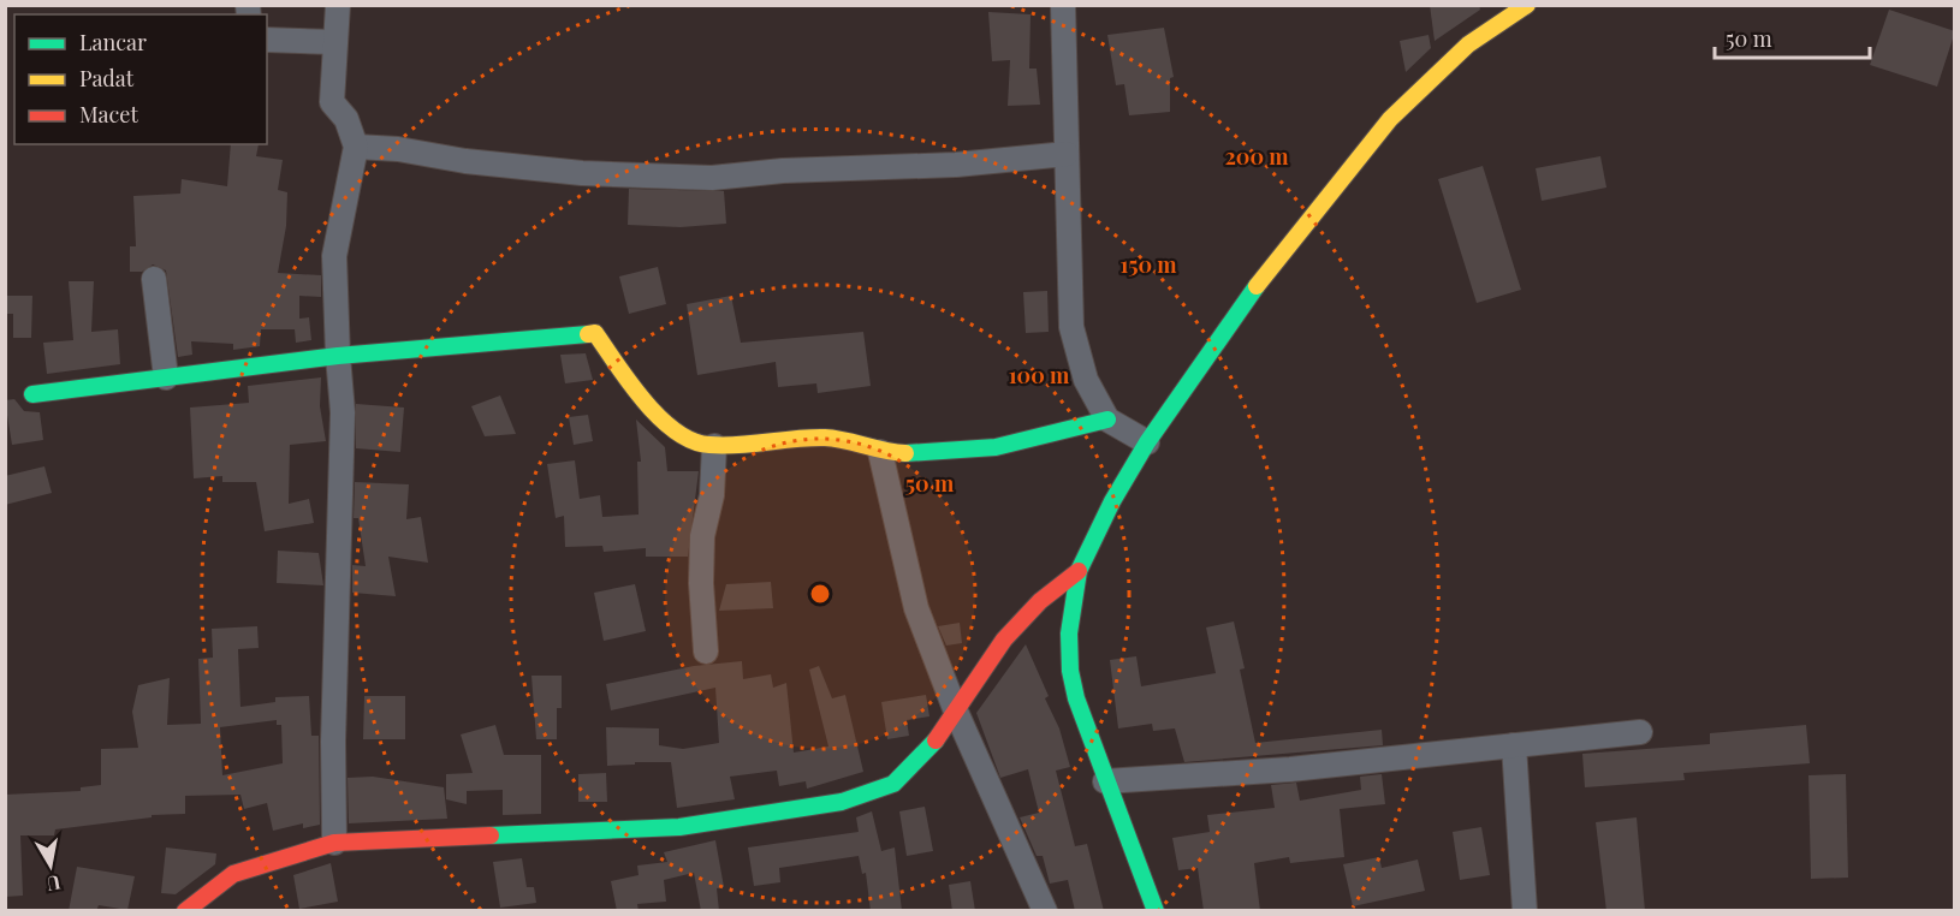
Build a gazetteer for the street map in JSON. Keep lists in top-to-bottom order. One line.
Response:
{"legend":["Lancar","Padat","Macet"],"scale_bar":"50 m","north":"bottom","rings":["200 m","150 m","100 m","50 m"]}
